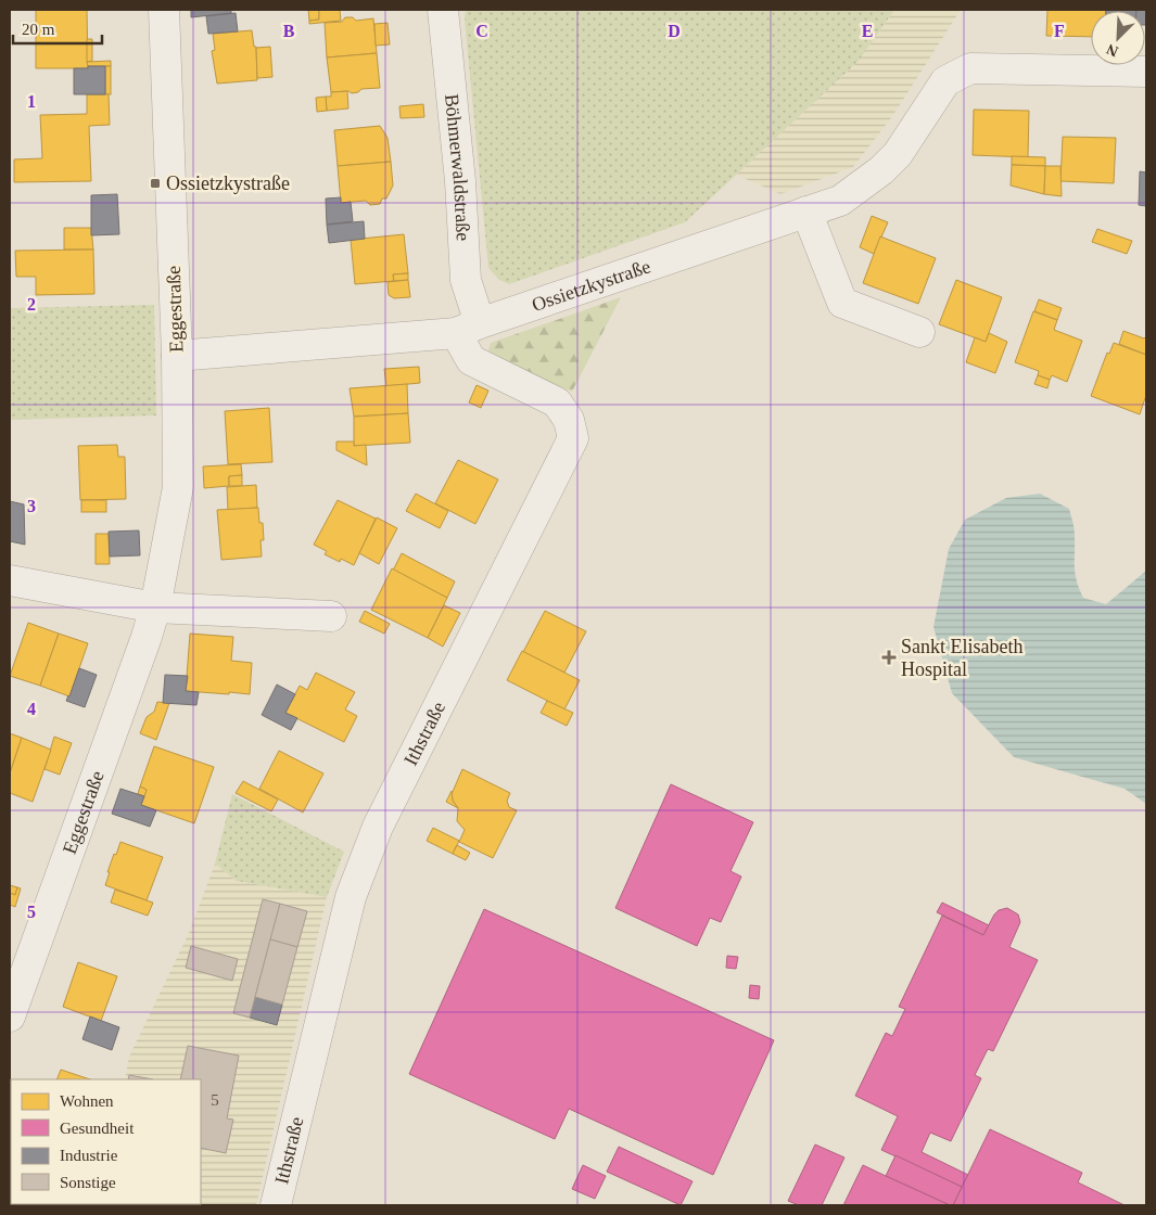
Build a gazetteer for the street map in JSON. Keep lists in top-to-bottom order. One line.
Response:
{"streets":{"street":["Böhmerwaldstraße","Ossietzkystraße","Eggestraße","Ithstraße"]},"crossings":[["Böhmerwaldstraße","Ossietzkystraße"],["Böhmerwaldstraße","Ithstraße"],["Ossietzkystraße","Eggestraße"],["Ossietzkystraße","Ithstraße"]],"places":{"transit":["Ossietzkystraße"],"health":["Sankt Elisabeth Hospital"]},"house_numbers":["5"],"legend":["Wohnen","Gesundheit","Industrie","Sonstige"],"scale_bar":"20 m","north":"bottom left","grid":{"columns":["B","C","D","E","F"],"rows":["1","2","3","4","5"]}}
